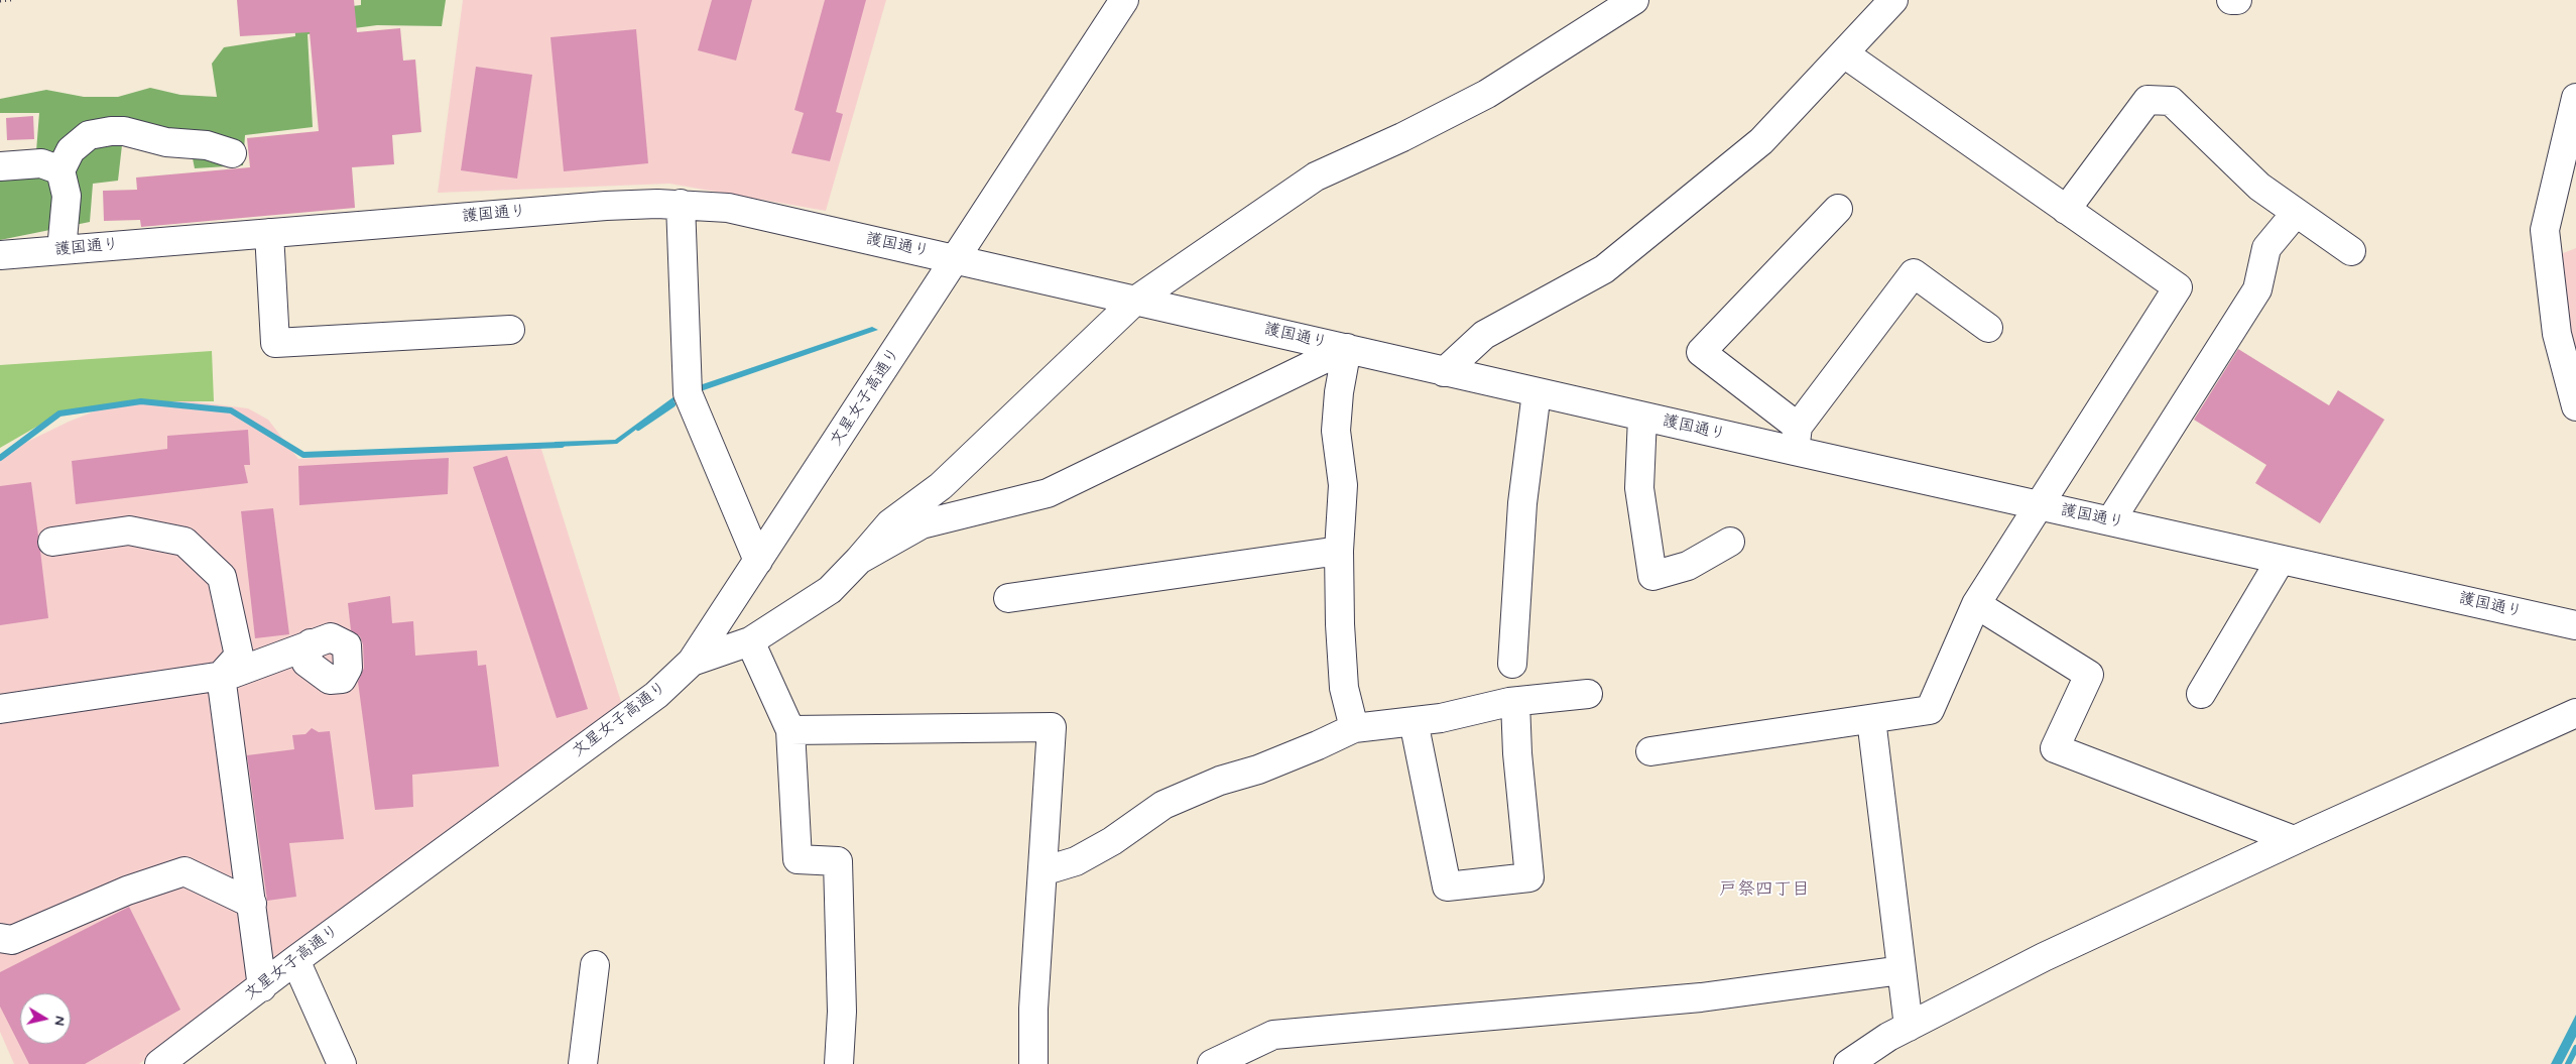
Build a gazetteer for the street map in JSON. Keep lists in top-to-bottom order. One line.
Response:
{"streets":{"street":["護国通り","文星女子高通り"]},"crossings":[["護国通り","文星女子高通り"]],"districts":["戸祭四丁目"],"north":"right"}
